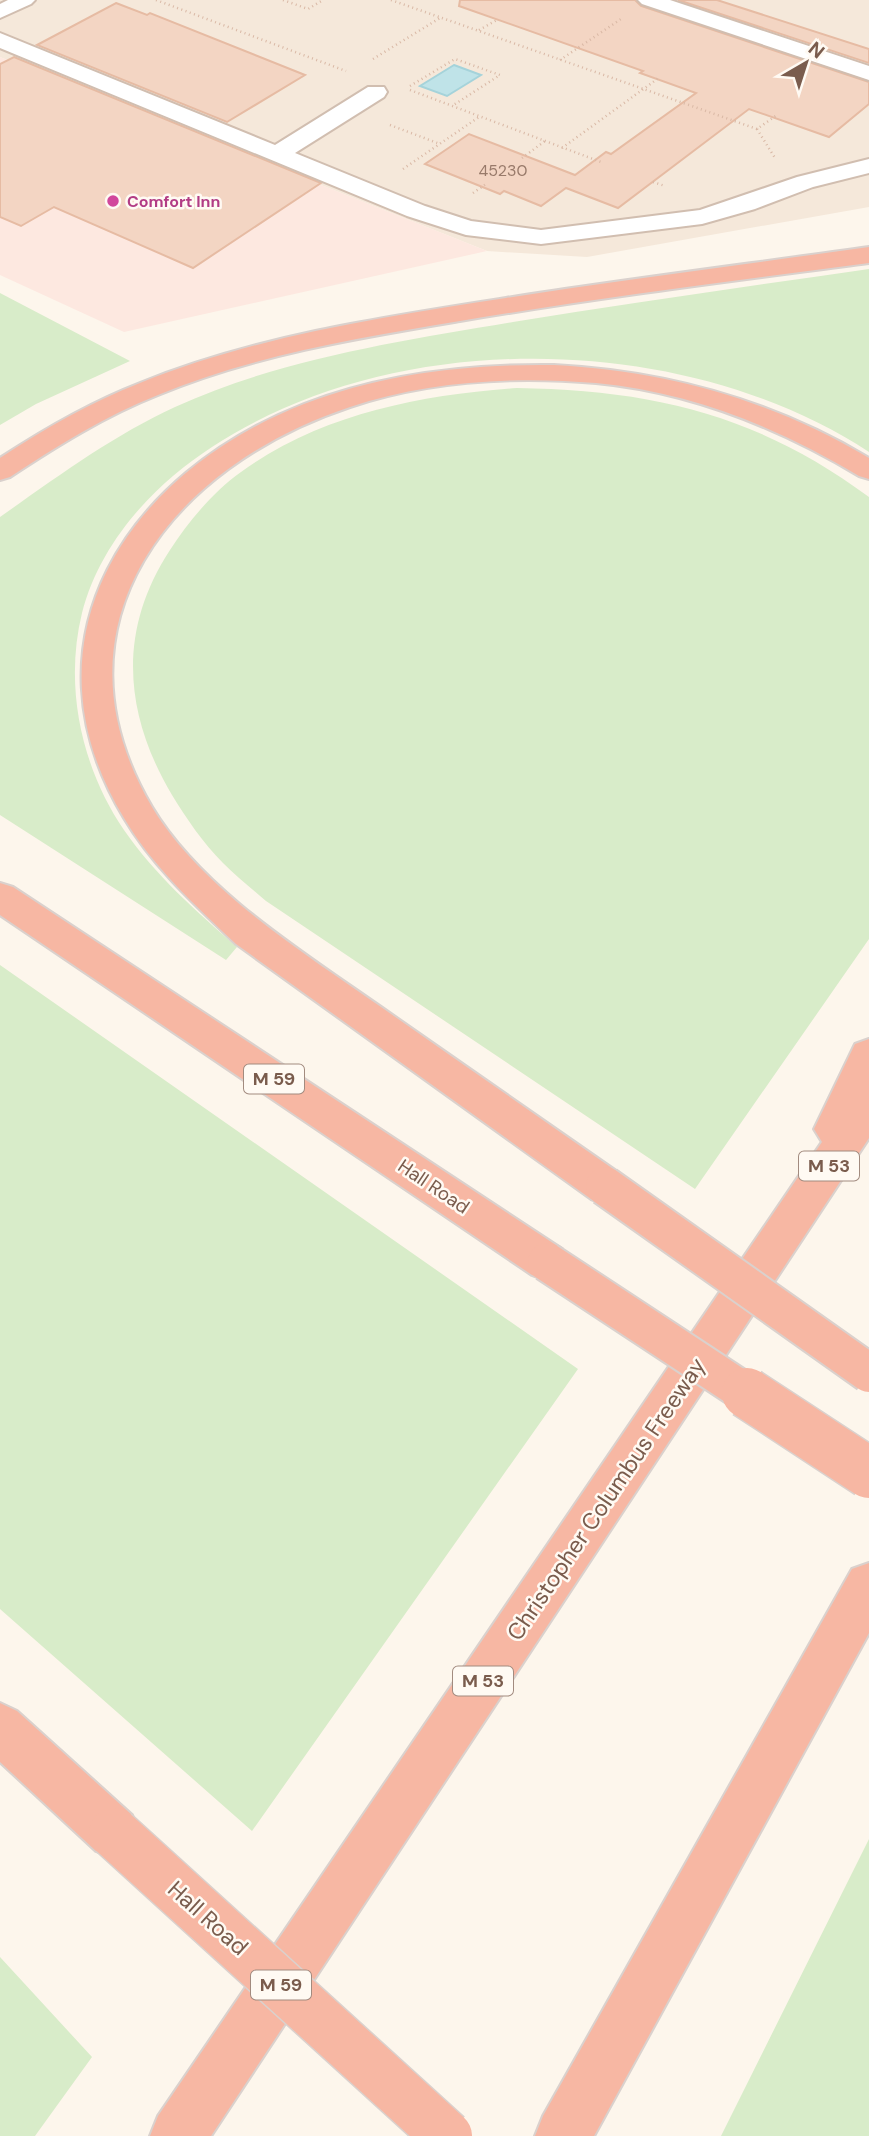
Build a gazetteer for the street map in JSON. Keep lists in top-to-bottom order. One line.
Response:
{"streets":{"highway":["M 59","M 53","Hall Road","Christopher Columbus Freeway"]},"places":["Comfort Inn"],"house_numbers":["45230"],"north":"top right"}
